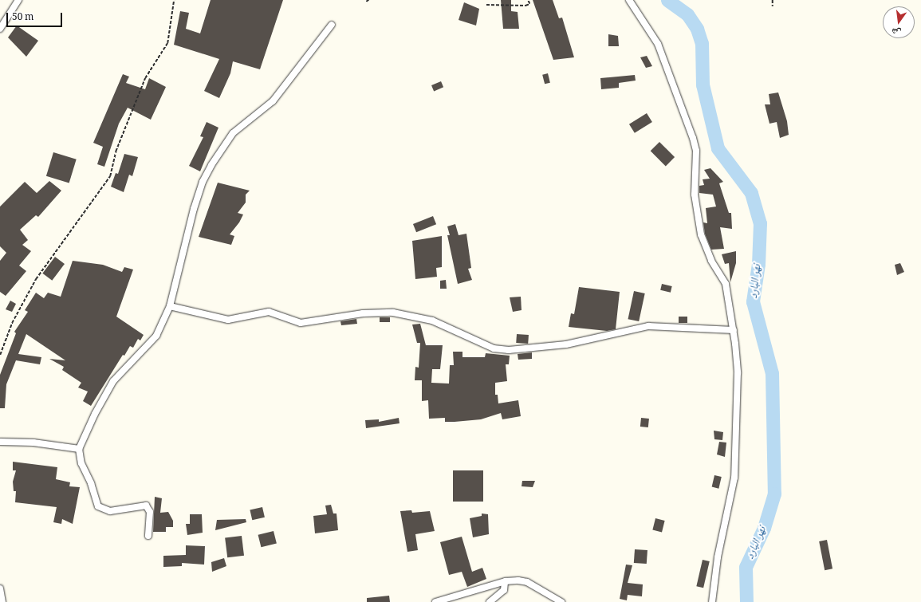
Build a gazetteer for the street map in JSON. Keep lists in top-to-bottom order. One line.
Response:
{"water":["نهر البارد"],"scale_bar":"50 m","north":"bottom"}
